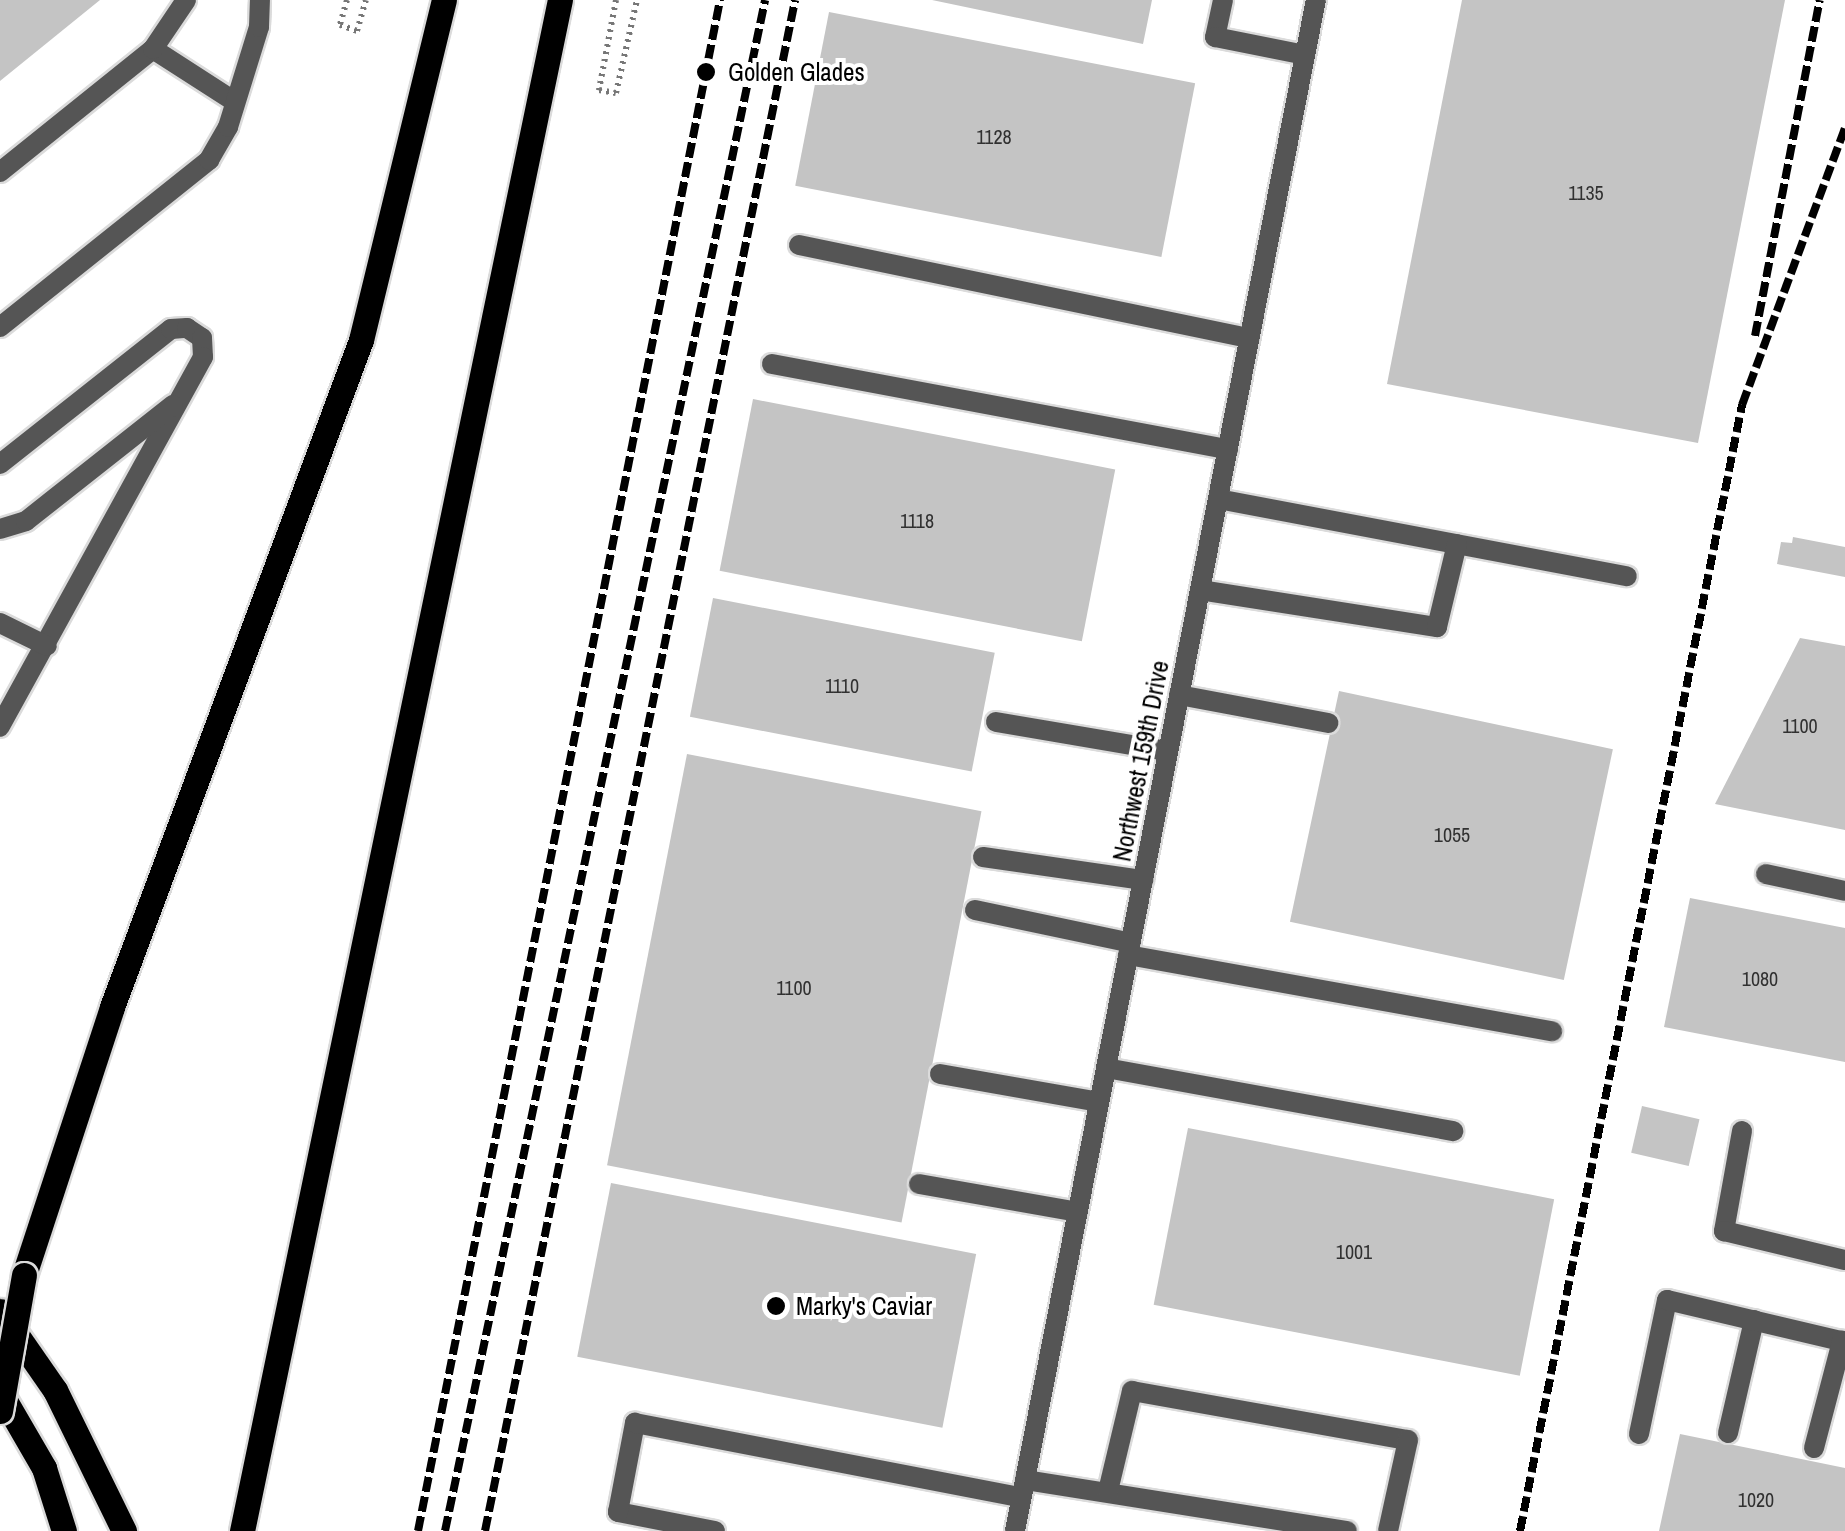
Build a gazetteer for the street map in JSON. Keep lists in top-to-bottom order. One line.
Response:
{"streets":{"street":["Northwest 159th Drive"]},"places":["Golden Glades","Marky's Caviar"],"house_numbers":["1128","1135","1118","1110","1100","1055","1080","1100","1001","1020"]}
